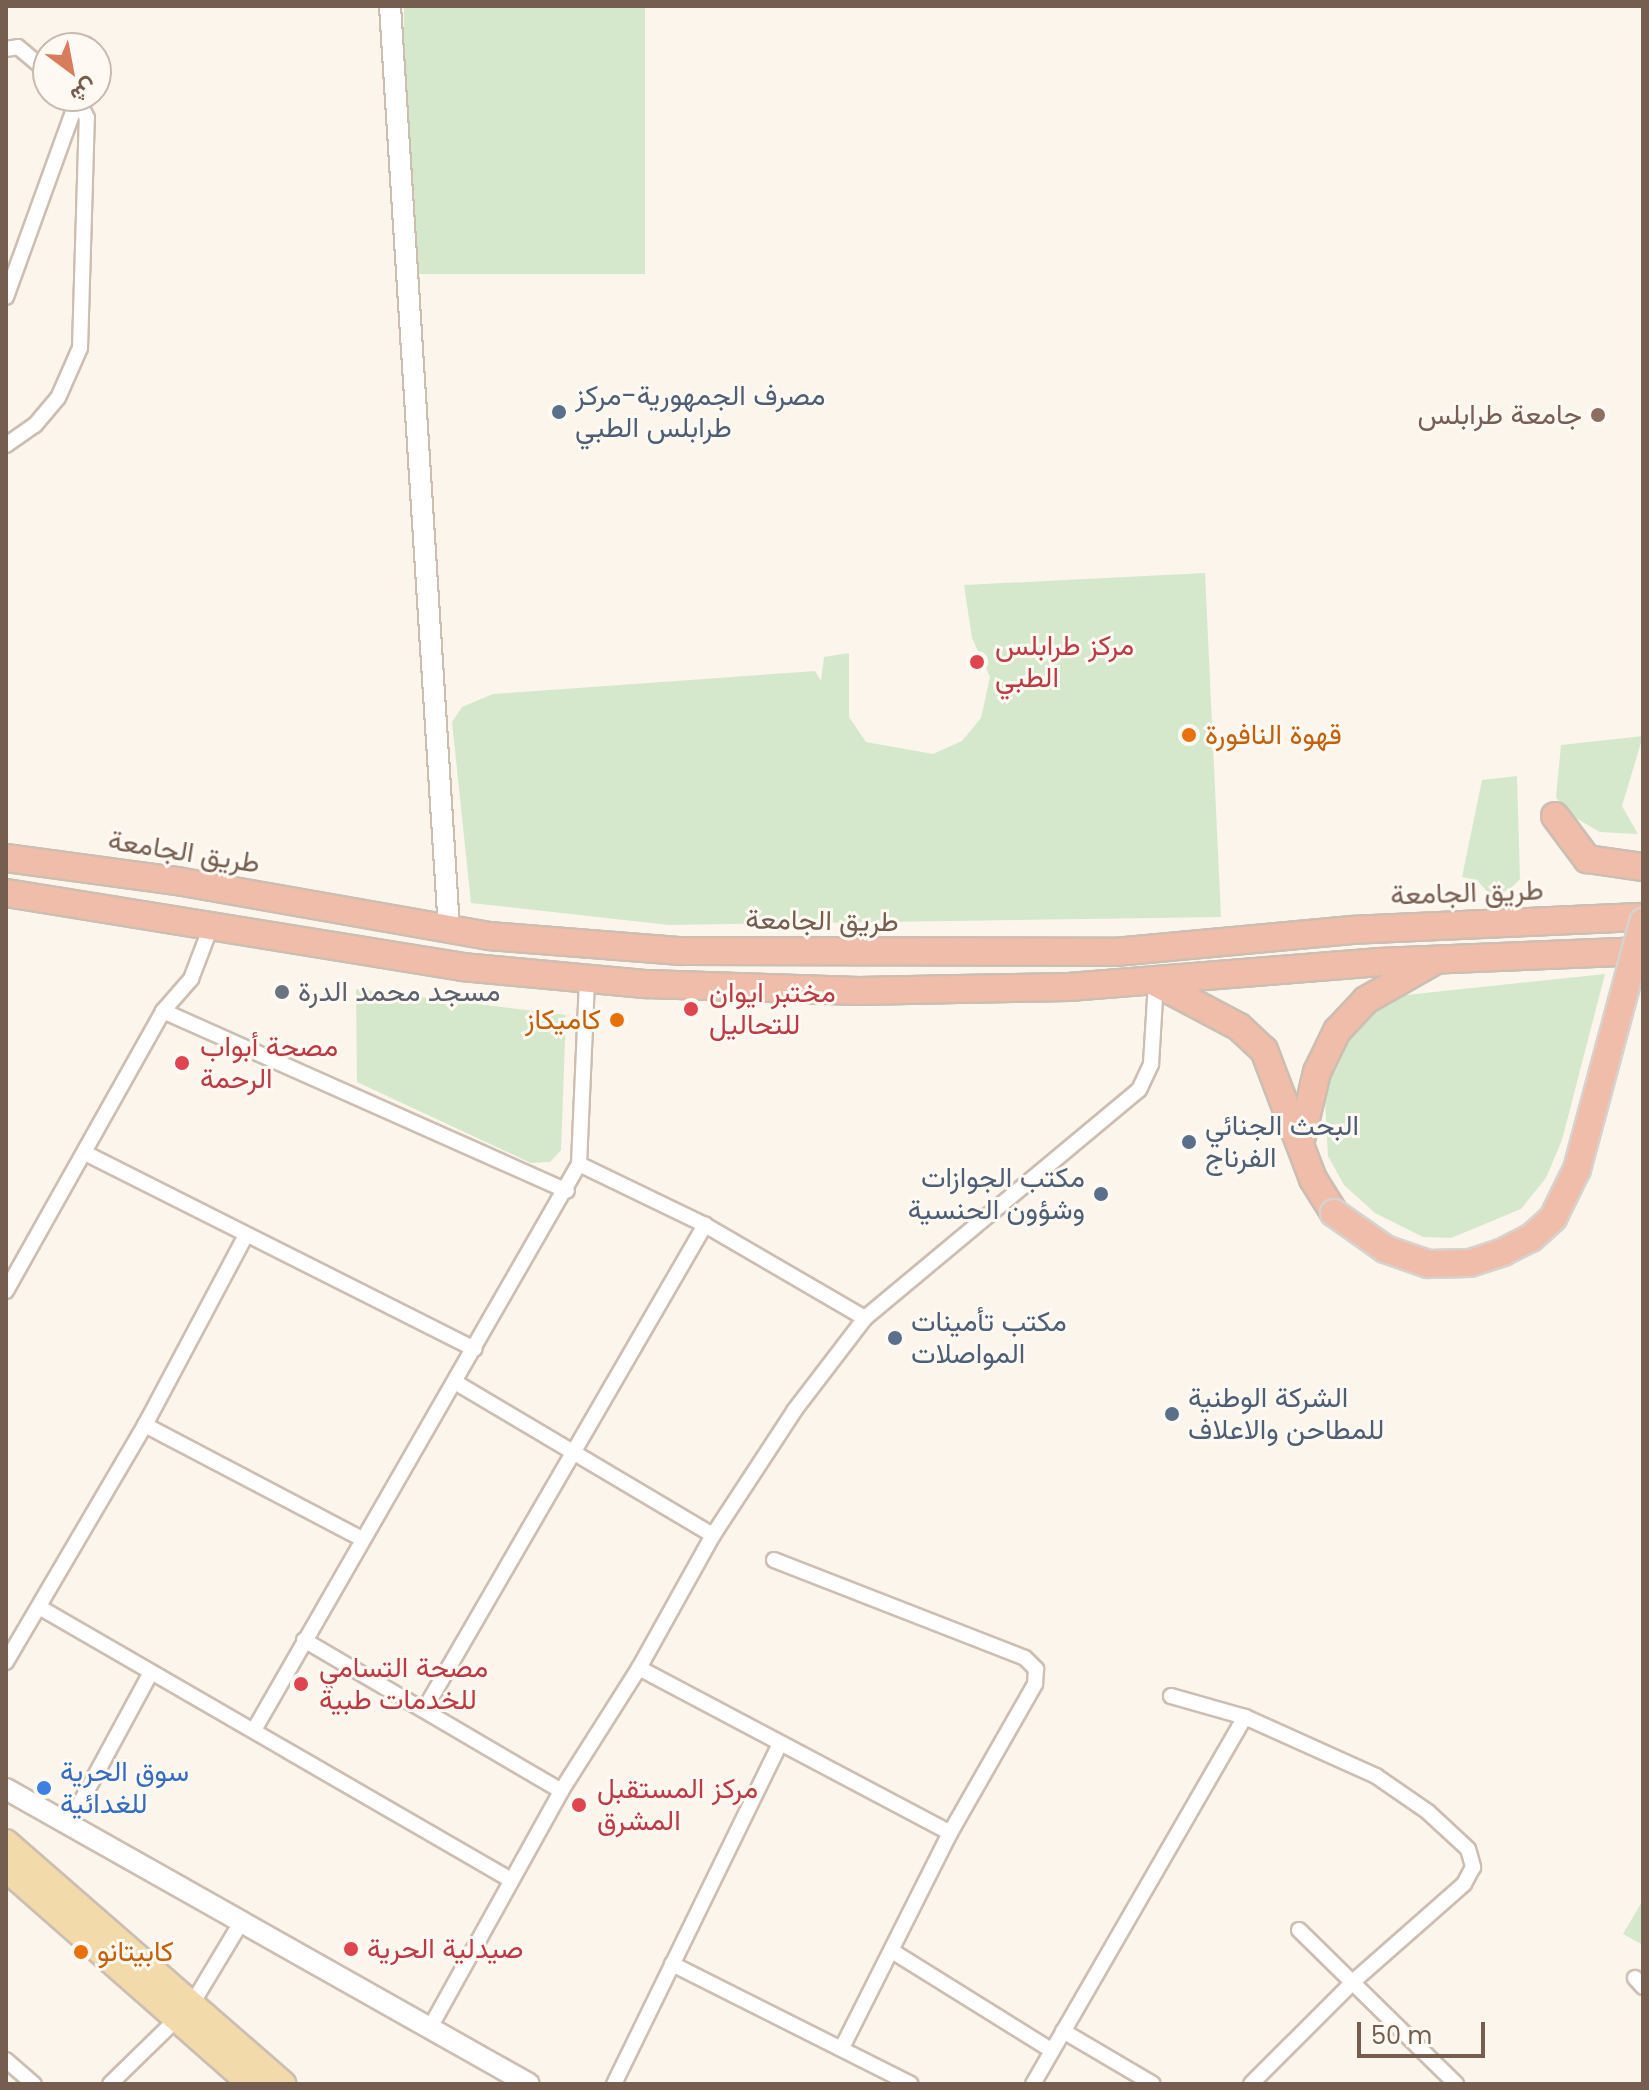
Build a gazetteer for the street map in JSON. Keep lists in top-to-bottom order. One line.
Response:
{"streets":{"highway":["طريق الجامعة"]},"places":["مصرف الجمهورية-مركز طرابلس الطبي","جامعة طرابلس","مركز طرابلس الطبي","قهوة النافورة","مسجد محمد الدرة","مختبر ايوان للتحاليل","كاميكاز","مصحة أبواب الرحمة","البحث الجنائي الفرناج","مكتب الجوازات وشؤون الحنسية","مكتب تأمينات المواصلات","الشركة الوطنية للمطاحن والاعلاف","مصحة التسامي للخدمات طبية","سوق الحرية للغدائية","مركز المستقبل المشرق","صيدلية الحرية","كابيتانو"],"scale_bar":"50 m","north":"bottom right"}
